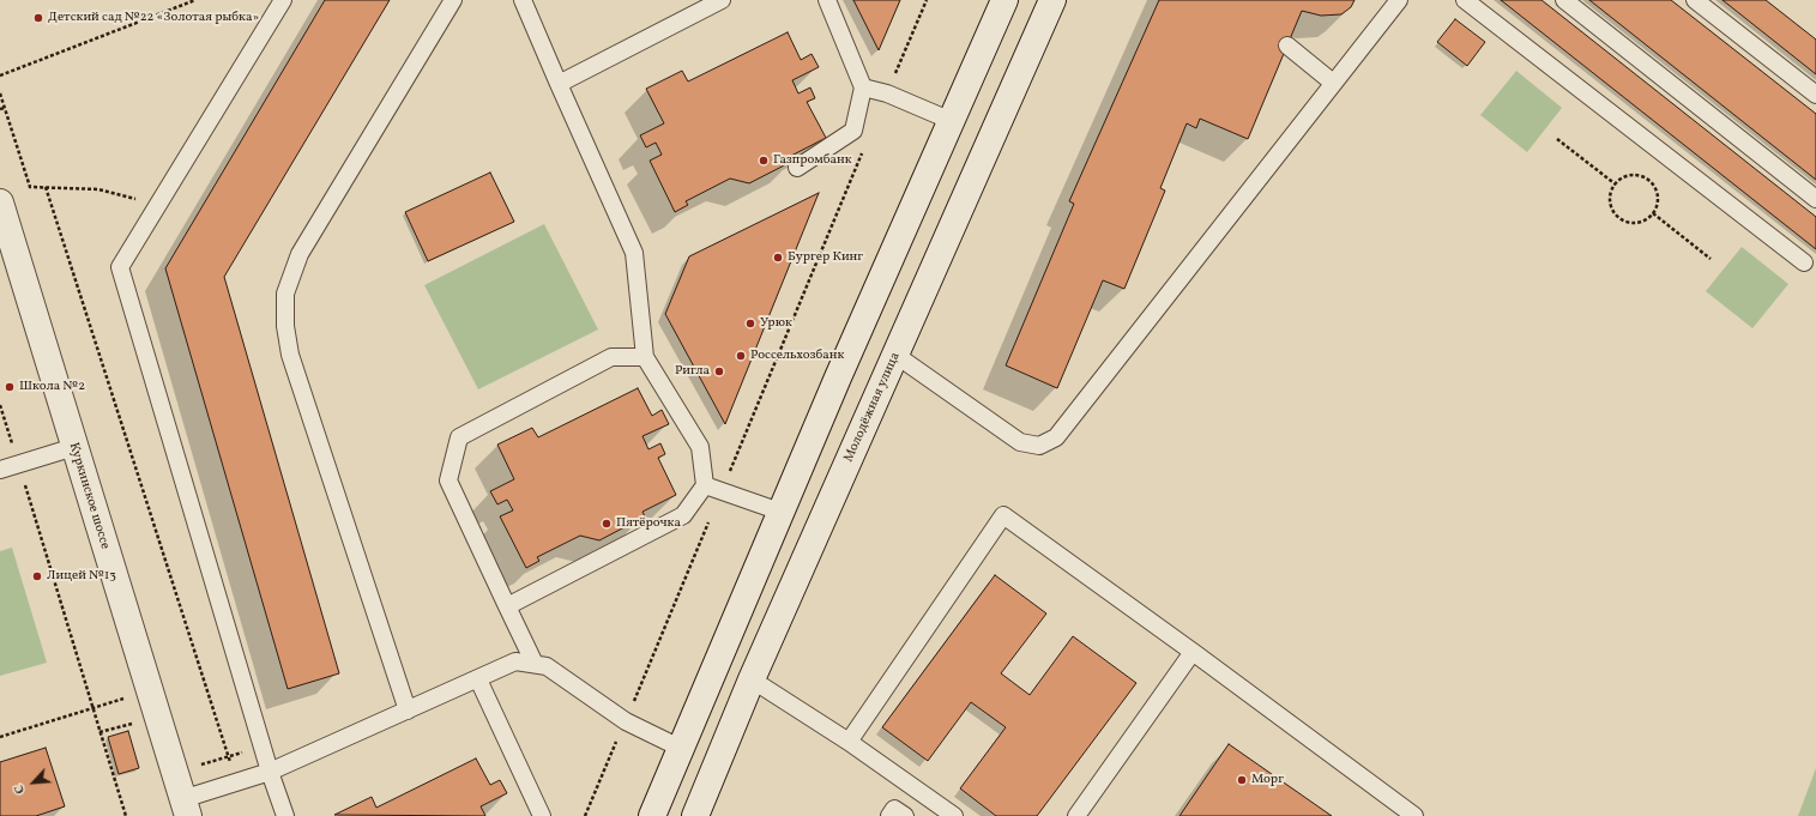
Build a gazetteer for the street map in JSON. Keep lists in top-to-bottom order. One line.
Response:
{"streets":{"main road":["Молодёжная улица","Куркинское шоссе"]},"places":["Детский сад №22 «Золотая рыбка»","Газпромбанк","Бургер Кинг","Урюк","Россельхозбанк","Ригла","Школа №2","Пятёрочка","Лицей №13","Морг"],"north":"bottom left"}
